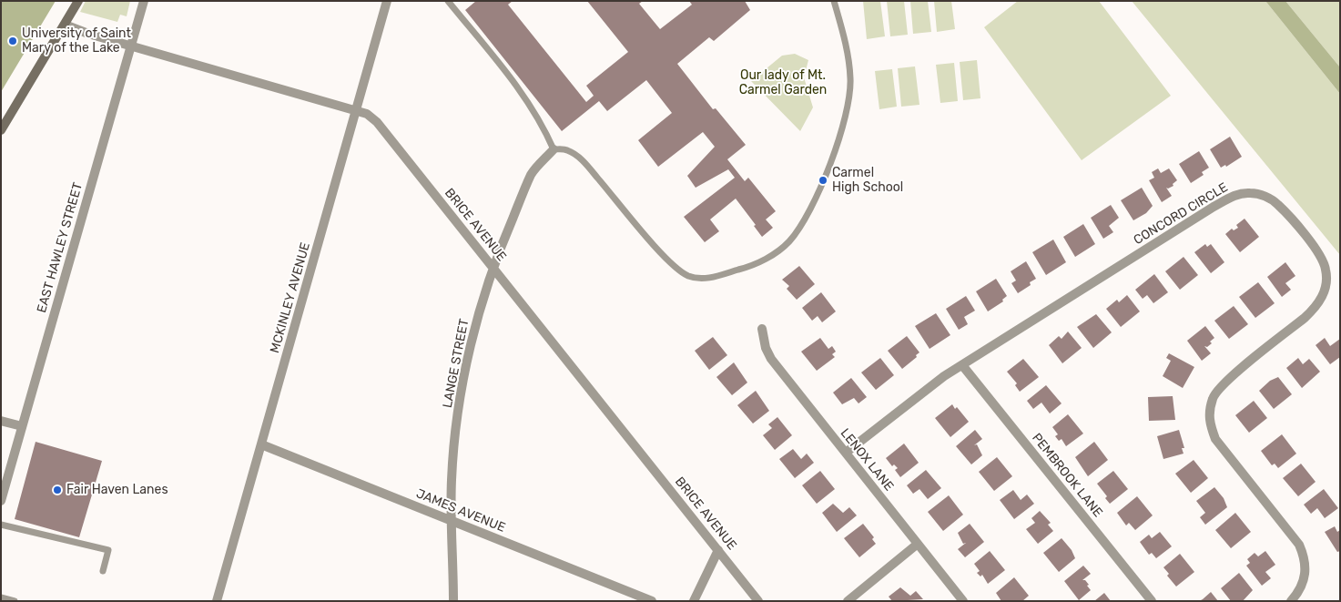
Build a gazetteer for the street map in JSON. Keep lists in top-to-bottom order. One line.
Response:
{"streets":{"street":["CONCORD CIRCLE","BRICE AVENUE","EAST HAWLEY STREET","MCKINLEY AVENUE","LANGE STREET","LENOX LANE","PEMBROOK LANE","JAMES AVENUE"]},"crossings":[["CONCORD CIRCLE","LENOX LANE"],["CONCORD CIRCLE","PEMBROOK LANE"],["BRICE AVENUE","EAST HAWLEY STREET"],["BRICE AVENUE","MCKINLEY AVENUE"],["BRICE AVENUE","LANGE STREET"],["MCKINLEY AVENUE","JAMES AVENUE"],["LANGE STREET","JAMES AVENUE"]],"parks":["Our lady of Mt. Carmel Garden"],"places":["University of Saint Mary of the Lake","Carmel High School","Fair Haven Lanes"]}
